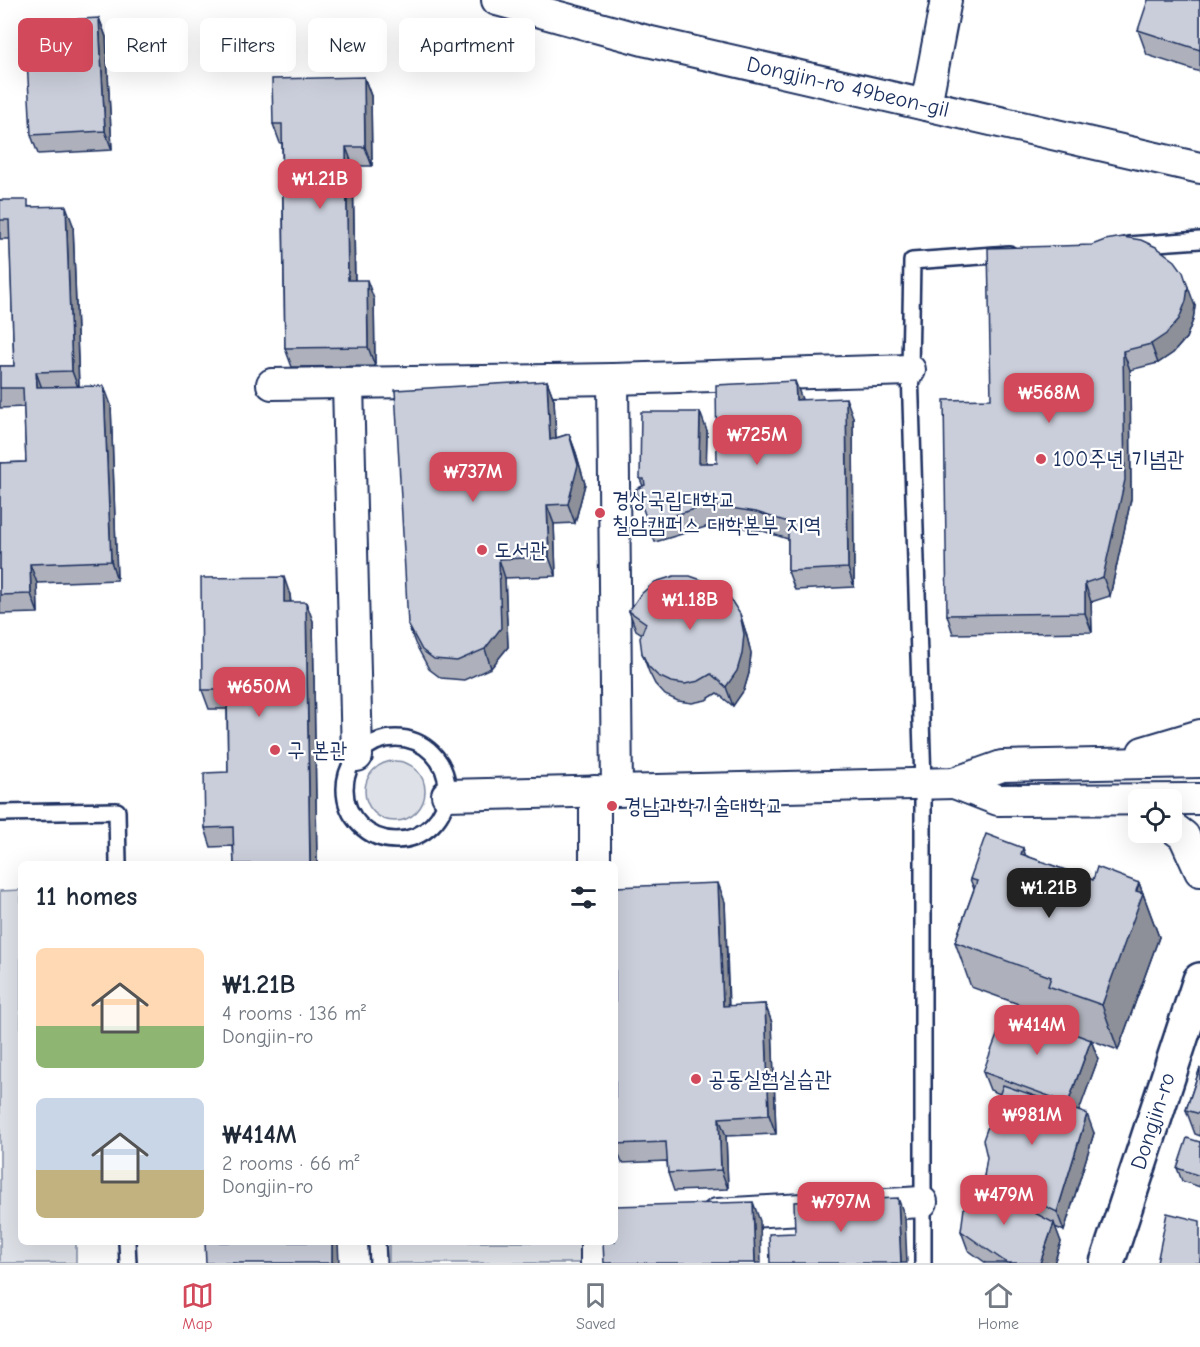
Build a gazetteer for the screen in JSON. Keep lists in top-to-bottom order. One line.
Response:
{"streets":{"street":["Dongjin-ro 49beon-gil","Dongjin-ro"]},"places":["100주년 기념관","경상국립대학교 칠암캠퍼스 대학본부 지역","도서관","구 본관","경남과학기술대학교","공동실험실습관"],"page":{"chip":["Buy","Rent","Filters","New","Apartment"],"price":["₩1.21B","₩568M","₩725M","₩737M","₩1.18B","₩650M","₩1.21B","₩414M","₩981M","₩479M","₩797M"],"heading":"11 homes","list":[{"name":"₩1.21B","note":"4 rooms · 136 m² · Dongjin-ro"},{"name":"₩414M","note":"2 rooms · 66 m² · Dongjin-ro"}],"tabs":["Map","Saved","Home"]}}
